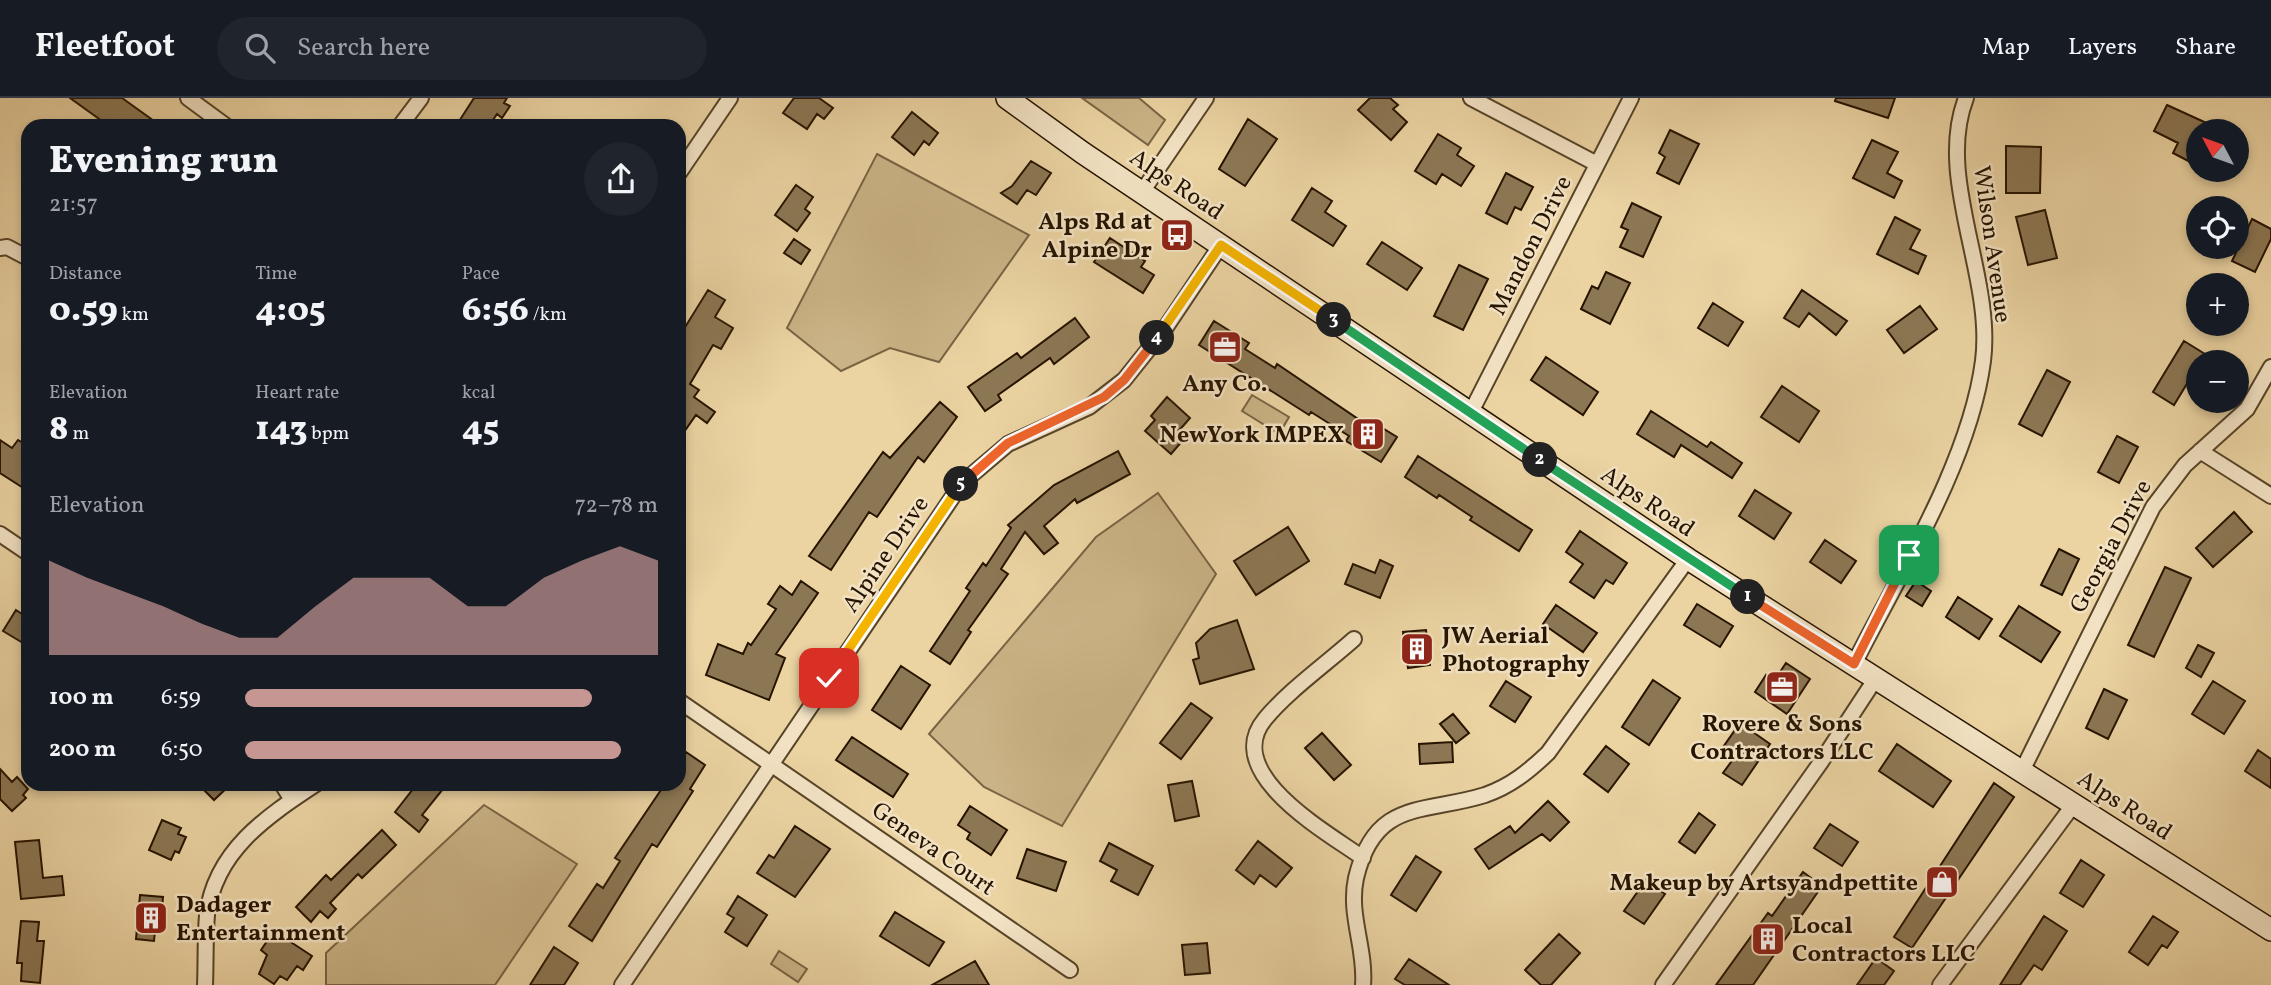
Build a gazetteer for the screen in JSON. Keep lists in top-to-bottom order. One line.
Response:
{"streets":{"main road":["Alps Road"],"street":["Wilson Avenue","Mandon Drive","Georgia Drive","Alpine Drive","Geneva Court"]},"crossings":[["Alps Road","Wilson Avenue"],["Alps Road","Mandon Drive"],["Alps Road","Georgia Drive"],["Alps Road","Alpine Drive"],["Alpine Drive","Geneva Court"]],"places":{"bus stop":["Alps Rd at Alpine Dr"],"office":["Any Co.","Rovere & Sons Contractors LLC"],"building":["NewYork IMPEX","JW Aerial Photography","Dadager Entertainment","Local Contractors LLC"],"shop":["Makeup by Artsyandpettite"]},"north":"top left","page":{"header":"Fleetfoot","search":"Search here","nav":["Map","Layers","Share"],"map_buttons":["+","−"],"heading":["Evening run","21:57"],"stats":[["Distance","0.59 km"],["Time","4:05"],["Pace","6:56 /km"],["Elevation","8 m"],["Heart rate","143 bpm"],["kcal","45"]],"pins":["3","4","2","5","1"],"chart":["Elevation","72–78 m"],"list":[{"name":"100 m","note":"6:59"},{"name":"200 m","note":"6:50"}]}}
